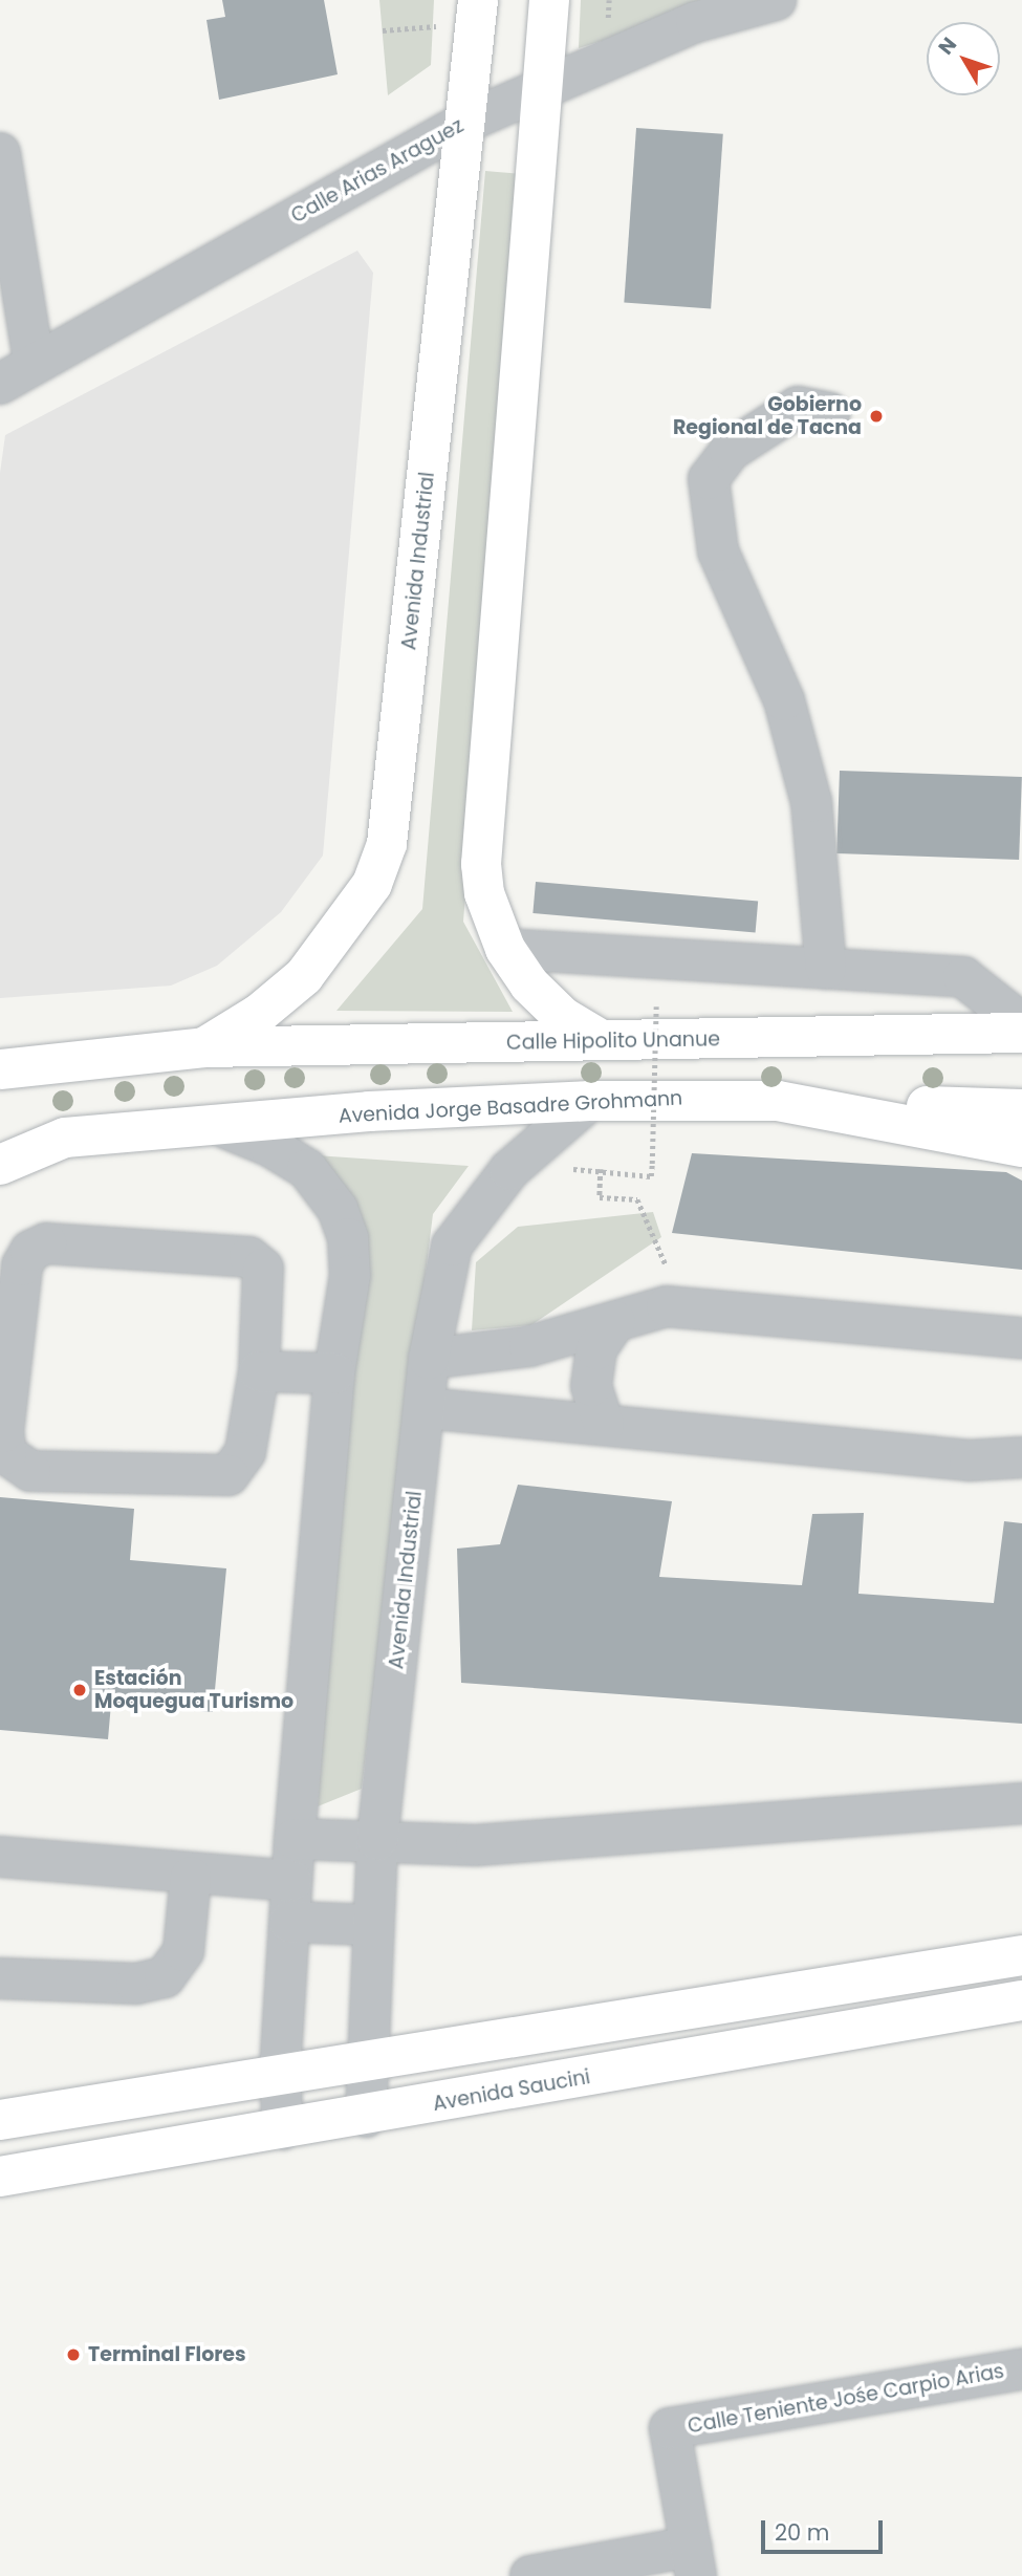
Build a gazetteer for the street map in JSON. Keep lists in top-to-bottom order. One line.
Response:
{"streets":{"main road":["Avenida Industrial","Calle Hipolito Unanue","Avenida Jorge Basadre Grohmann","Avenida Saucini"],"street":["Calle Arias Araguez","Calle Teniente Jośe Carpio Arias"]},"crossings":[["Calle Arias Araguez","Avenida Industrial"],["Avenida Industrial","Calle Hipolito Unanue"],["Avenida Industrial","Avenida Jorge Basadre Grohmann"],["Avenida Industrial","Avenida Saucini"]],"places":["Gobierno Regional de Tacna","Estación Moquegua Turismo","Terminal Flores"],"scale_bar":"20 m","north":"top left"}
